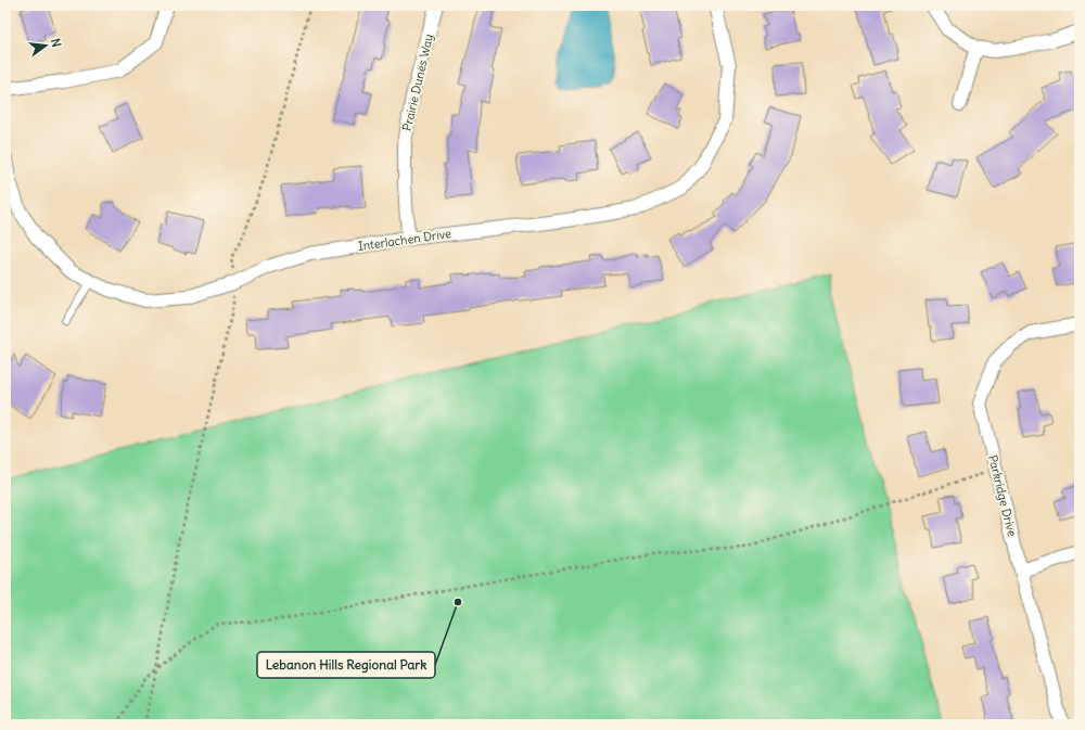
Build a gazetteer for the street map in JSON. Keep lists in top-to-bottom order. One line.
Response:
{"streets":{"street":["Prairie Dunes Way","Interlachen Drive","Parkridge Drive"]},"crossings":[["Prairie Dunes Way","Interlachen Drive"]],"places":["Lebanon Hills Regional Park"],"north":"right"}
